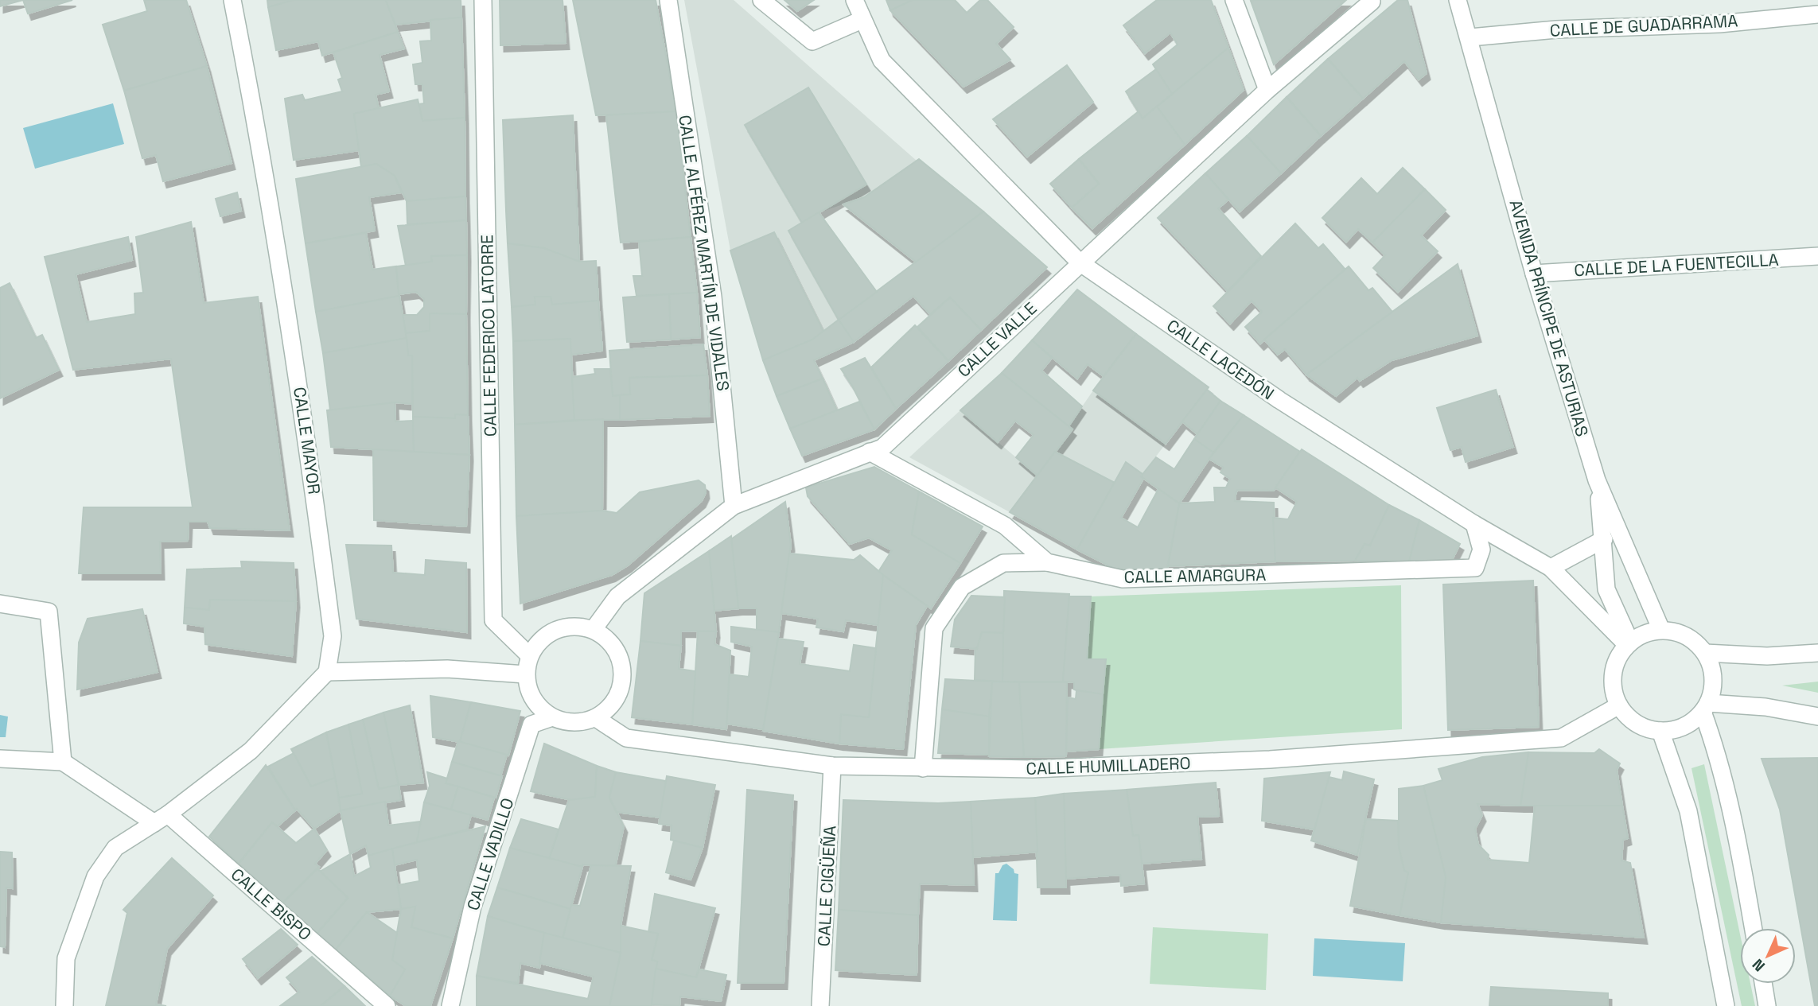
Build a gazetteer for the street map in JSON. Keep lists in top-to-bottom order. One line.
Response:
{"streets":{"street":["CALLE DE GUADARRAMA","CALLE ALFÉREZ MARTÍN DE VIDALES","CALLE DE LA FUENTECILLA","AVENIDA PRÍNCIPE DE ASTURIAS","CALLE FEDERICO LATORRE","CALLE VALLE","CALLE LACEDÓN","CALLE MAYOR","CALLE AMARGURA","CALLE HUMILLADERO","CALLE VADILLO","CALLE CIGÜEÑA","CALLE BISPO"]},"crossings":[["CALLE DE GUADARRAMA","AVENIDA PRÍNCIPE DE ASTURIAS"],["CALLE ALFÉREZ MARTÍN DE VIDALES","CALLE VALLE"],["CALLE DE LA FUENTECILLA","AVENIDA PRÍNCIPE DE ASTURIAS"],["AVENIDA PRÍNCIPE DE ASTURIAS","CALLE LACEDÓN"],["AVENIDA PRÍNCIPE DE ASTURIAS","CALLE HUMILLADERO"],["CALLE FEDERICO LATORRE","CALLE VALLE"],["CALLE FEDERICO LATORRE","CALLE HUMILLADERO"],["CALLE FEDERICO LATORRE","CALLE VADILLO"],["CALLE VALLE","CALLE LACEDÓN"],["CALLE VALLE","CALLE HUMILLADERO"],["CALLE VALLE","CALLE VADILLO"],["CALLE LACEDÓN","CALLE AMARGURA"],["CALLE LACEDÓN","CALLE HUMILLADERO"],["CALLE HUMILLADERO","CALLE VADILLO"],["CALLE HUMILLADERO","CALLE CIGÜEÑA"]],"north":"bottom left"}
